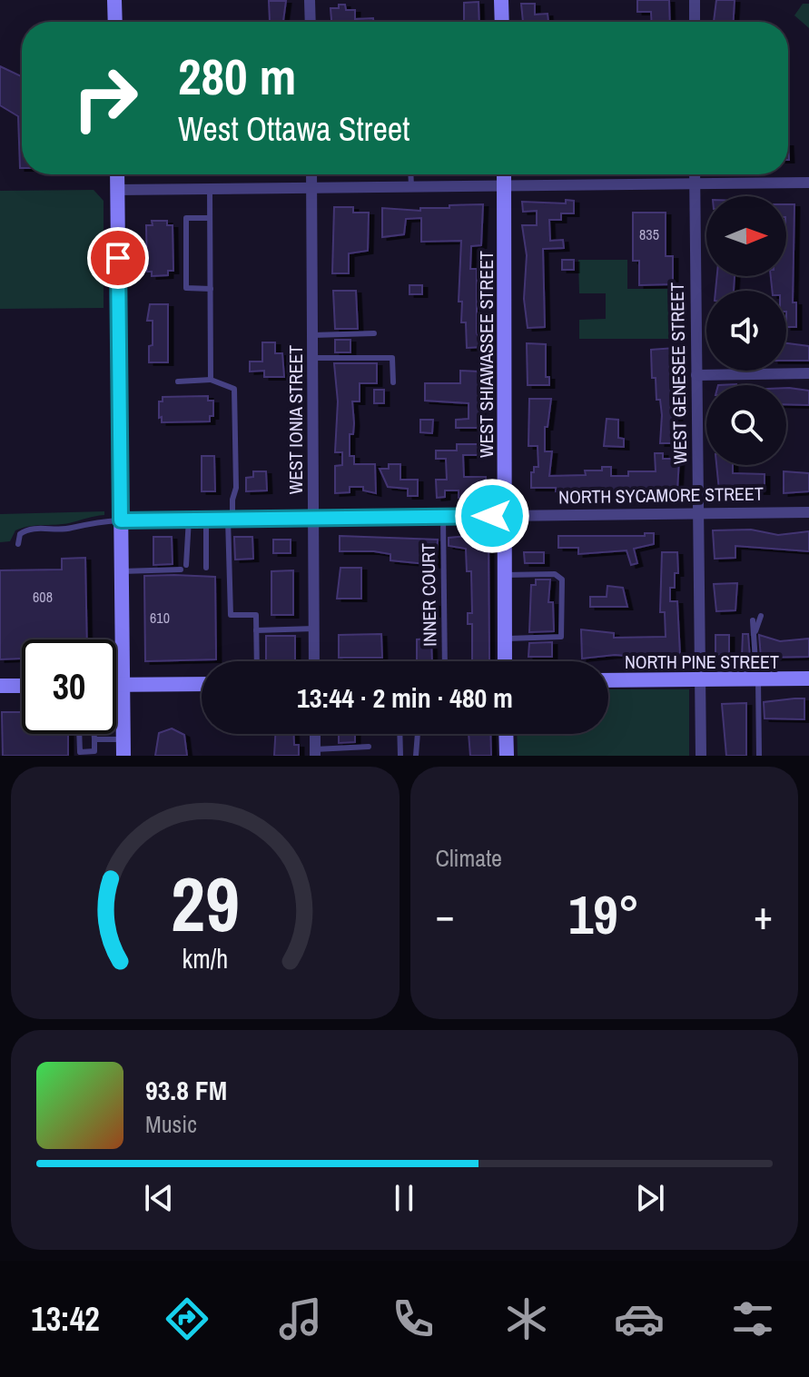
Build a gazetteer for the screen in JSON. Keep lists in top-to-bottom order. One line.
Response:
{"streets":{"street":["WEST SHIAWASSEE STREET","WEST GENESEE STREET","WEST IONIA STREET","NORTH SYCAMORE STREET","NORTH PINE STREET"],"lane":["INNER COURT"]},"crossings":[["WEST SHIAWASSEE STREET","NORTH SYCAMORE STREET"],["WEST GENESEE STREET","NORTH SYCAMORE STREET"],["WEST GENESEE STREET","NORTH PINE STREET"],["WEST IONIA STREET","NORTH SYCAMORE STREET"],["NORTH SYCAMORE STREET","INNER COURT"]],"house_numbers":["835","608","610"],"north":"right","page":{"turn":["280 m","West Ottawa Street"],"limit":"30","trip":"13:44 · 2 min · 480 m","tile":"Climate","heat":["−","19°","+"],"song":["93.8 FM","Music"],"tabs":"13:42","gauge":["29","km/h"]}}
